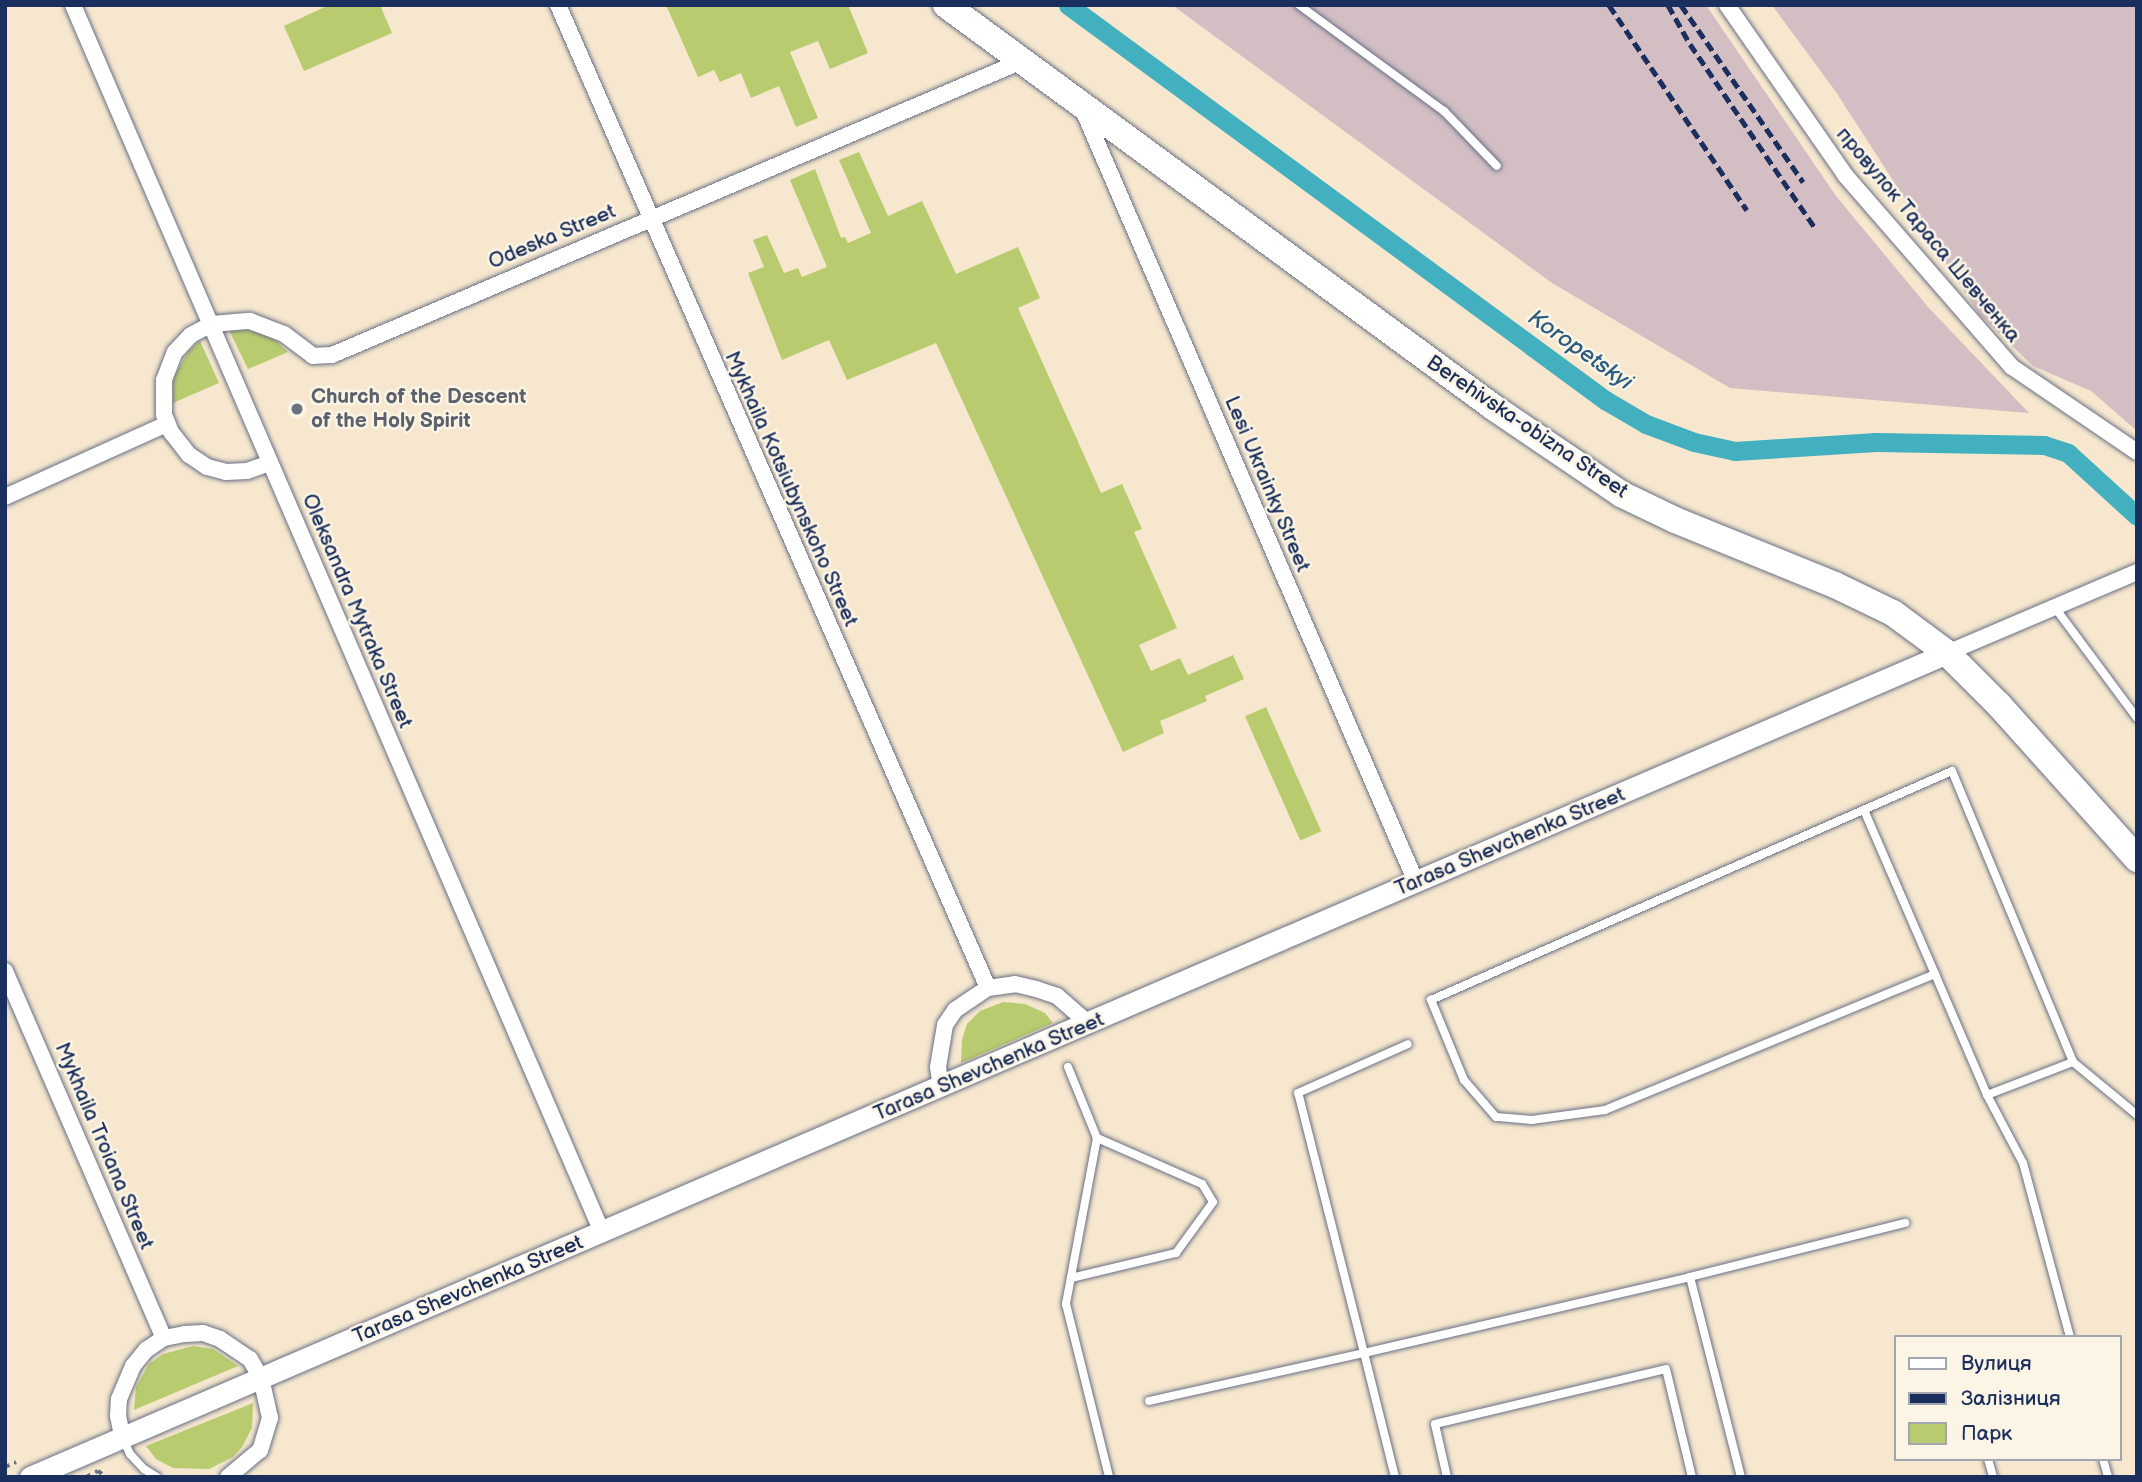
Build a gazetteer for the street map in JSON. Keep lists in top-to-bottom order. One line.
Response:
{"streets":{"highway":["Berehivska-obizna Street"],"street":["провулок Тараса Шевченка","Odeska Street","Lesi Ukrainky Street","Mykhaila Kotsiubynskoho Street","Oleksandra Mytraka Street","Tarasa Shevchenka Street","Mykhaila Troiana Street"]},"crossings":[["Odeska Street","Berehivska-obizna Street"],["Odeska Street","Mykhaila Kotsiubynskoho Street"],["Odeska Street","Oleksandra Mytraka Street"],["Berehivska-obizna Street","Lesi Ukrainky Street"],["Berehivska-obizna Street","Tarasa Shevchenka Street"],["Lesi Ukrainky Street","Tarasa Shevchenka Street"],["Oleksandra Mytraka Street","Tarasa Shevchenka Street"]],"water":["Koropetskyi"],"places":["Church of the Descent of the Holy Spirit"],"legend":["Вулиця","Залізниця","Парк"]}
